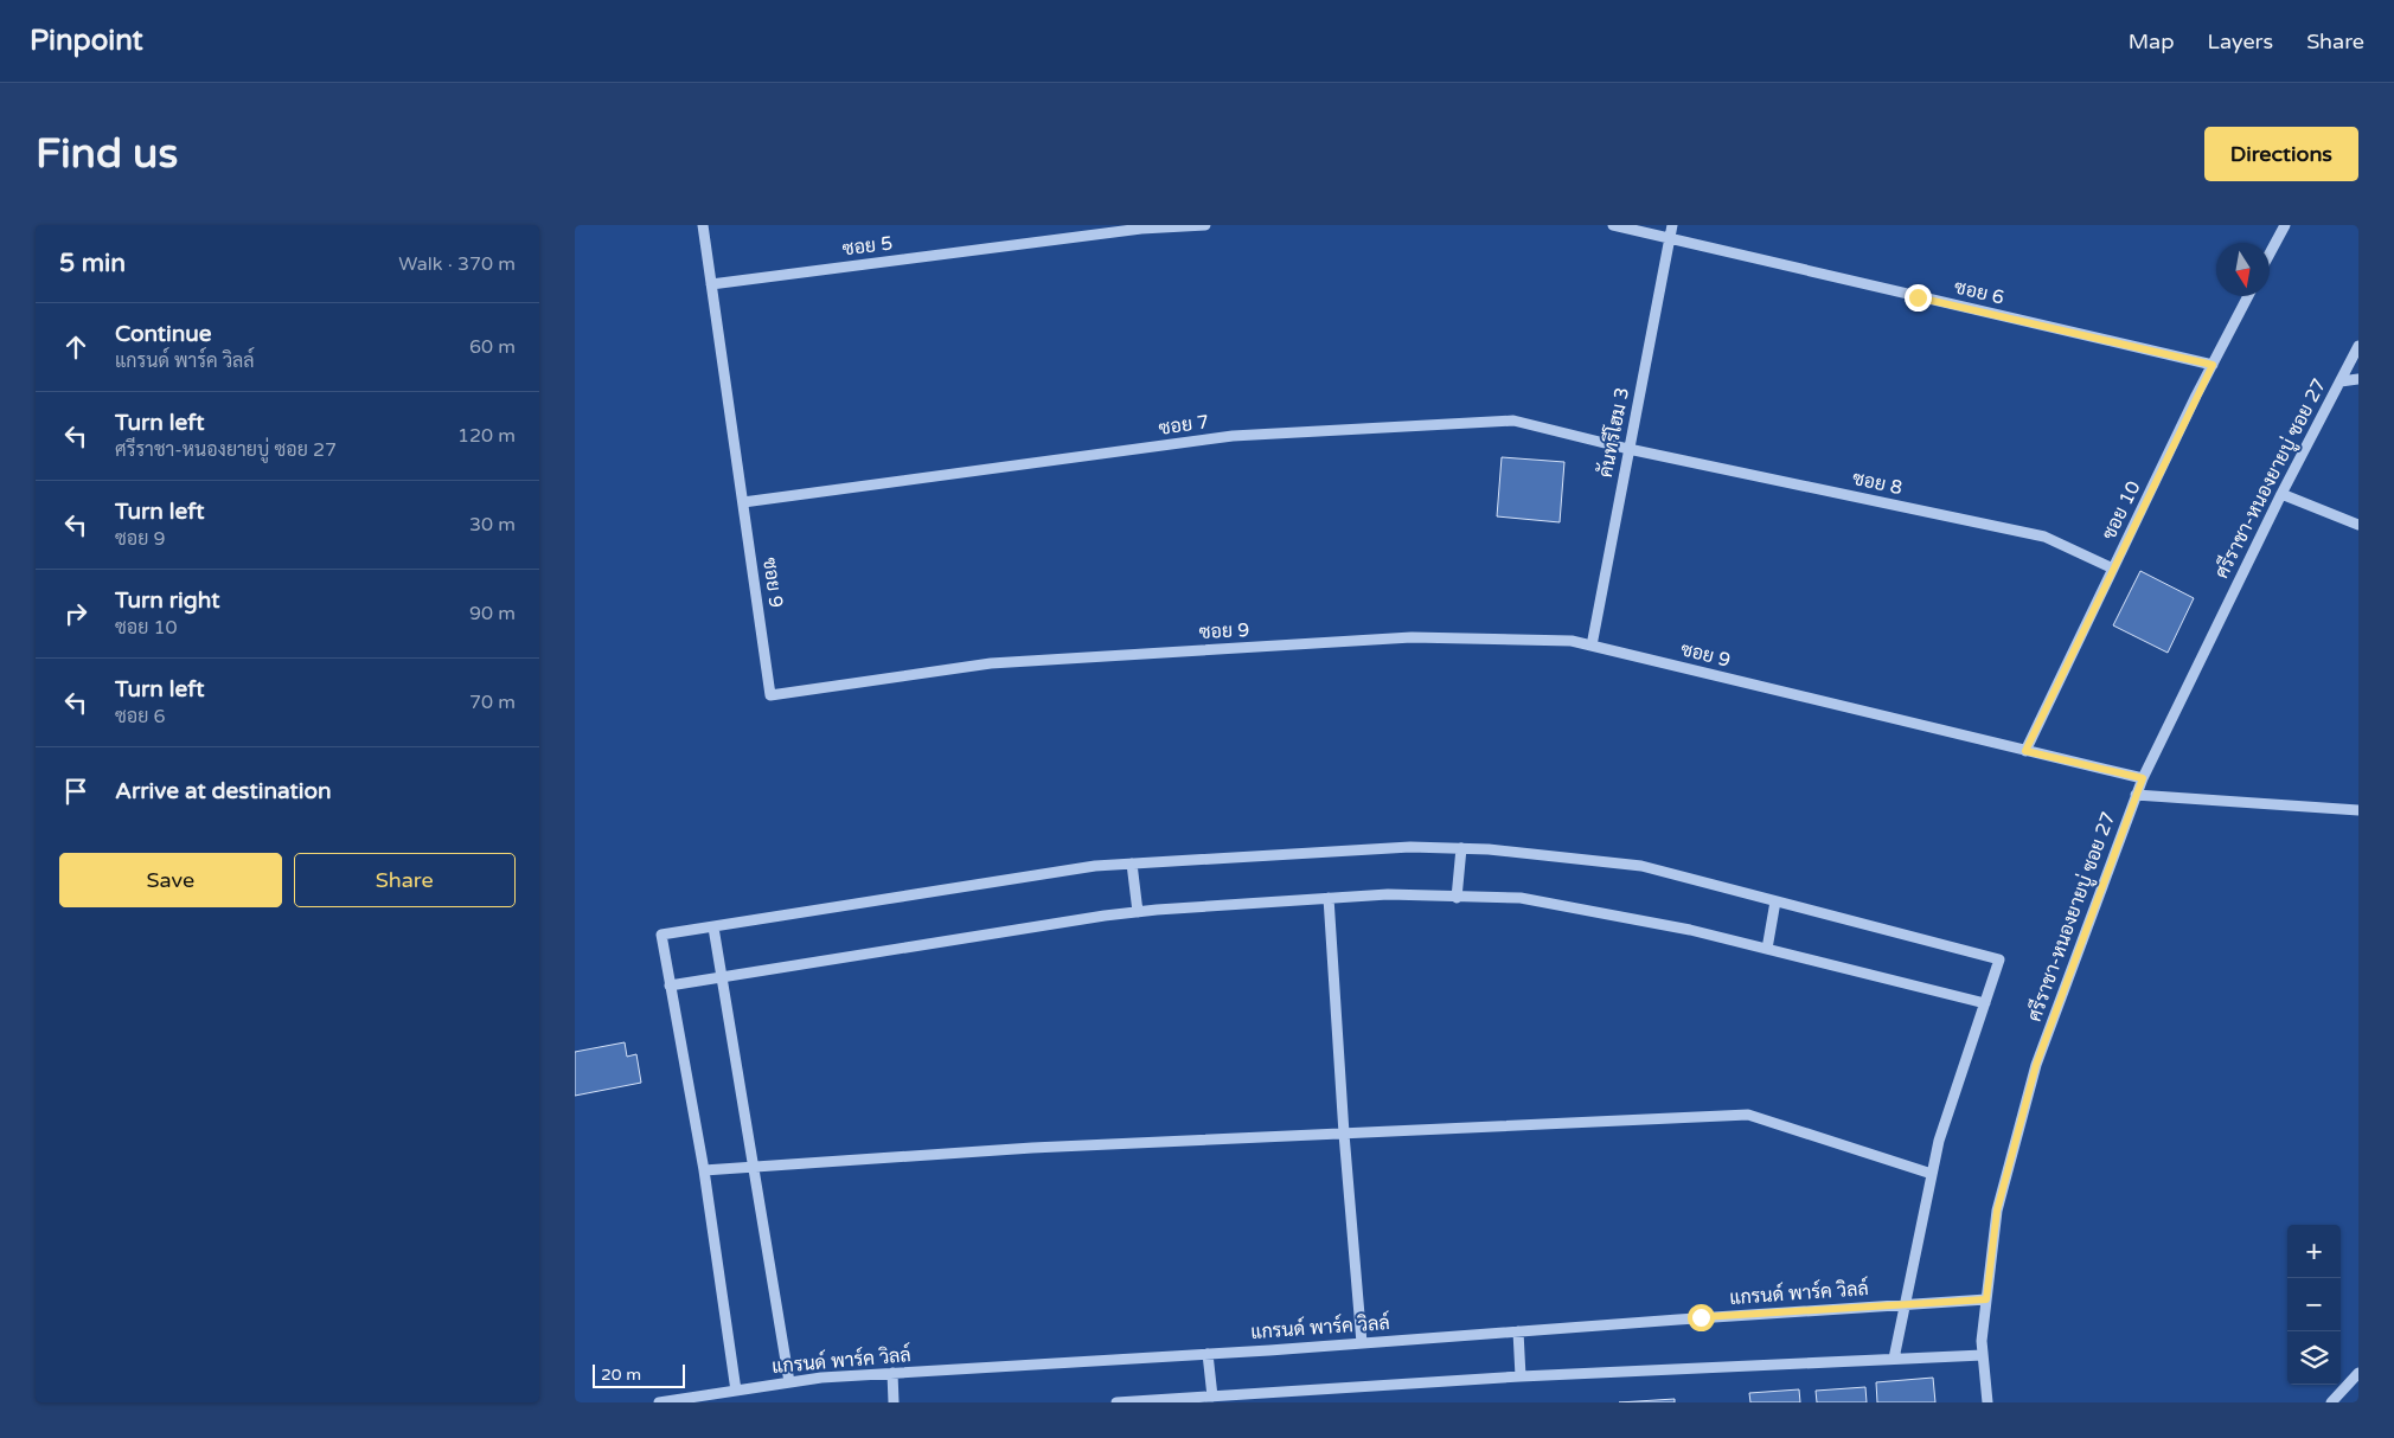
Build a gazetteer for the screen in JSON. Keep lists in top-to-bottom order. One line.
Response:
{"streets":{"street":["ซอย 5","ซอย 6","ซอย 7","คันทรีโฮม 3","ศรีราชา-หนองยายบู่ ซอย 27","ซอย 8","ซอย 10","ซอย 9","แกรนด์ พาร์ค วิลล์"]},"crossings":[["ซอย 5","ซอย 9"],["ซอย 6","คันทรีโฮม 3"],["ซอย 6","ซอย 10"],["ซอย 7","คันทรีโฮม 3"],["ซอย 7","ซอย 8"],["ซอย 7","ซอย 9"],["คันทรีโฮม 3","ซอย 8"],["คันทรีโฮม 3","ซอย 9"],["ศรีราชา-หนองยายบู่ ซอย 27","ซอย 9"],["ศรีราชา-หนองยายบู่ ซอย 27","แกรนด์ พาร์ค วิลล์"],["ซอย 8","ซอย 10"],["ซอย 10","ซอย 9"]],"scale_bar":"20 m","north":"bottom","page":{"header":"Pinpoint","nav":["Map","Layers","Share"],"buttons":["Directions",["Save","Share"]],"title":"Find us","heading":["5 min","Walk · 370 m"],"list":[["Continue","แกรนด์ พาร์ค วิลล์","60 m"],["Turn left","ศรีราชา-หนองยายบู่ ซอย 27","120 m"],["Turn left","ซอย 9","30 m"],["Turn right","ซอย 10","90 m"],["Turn left","ซอย 6","70 m"],"Arrive at destination"],"map_buttons":["+","−"],"scale":"20 m"}}
